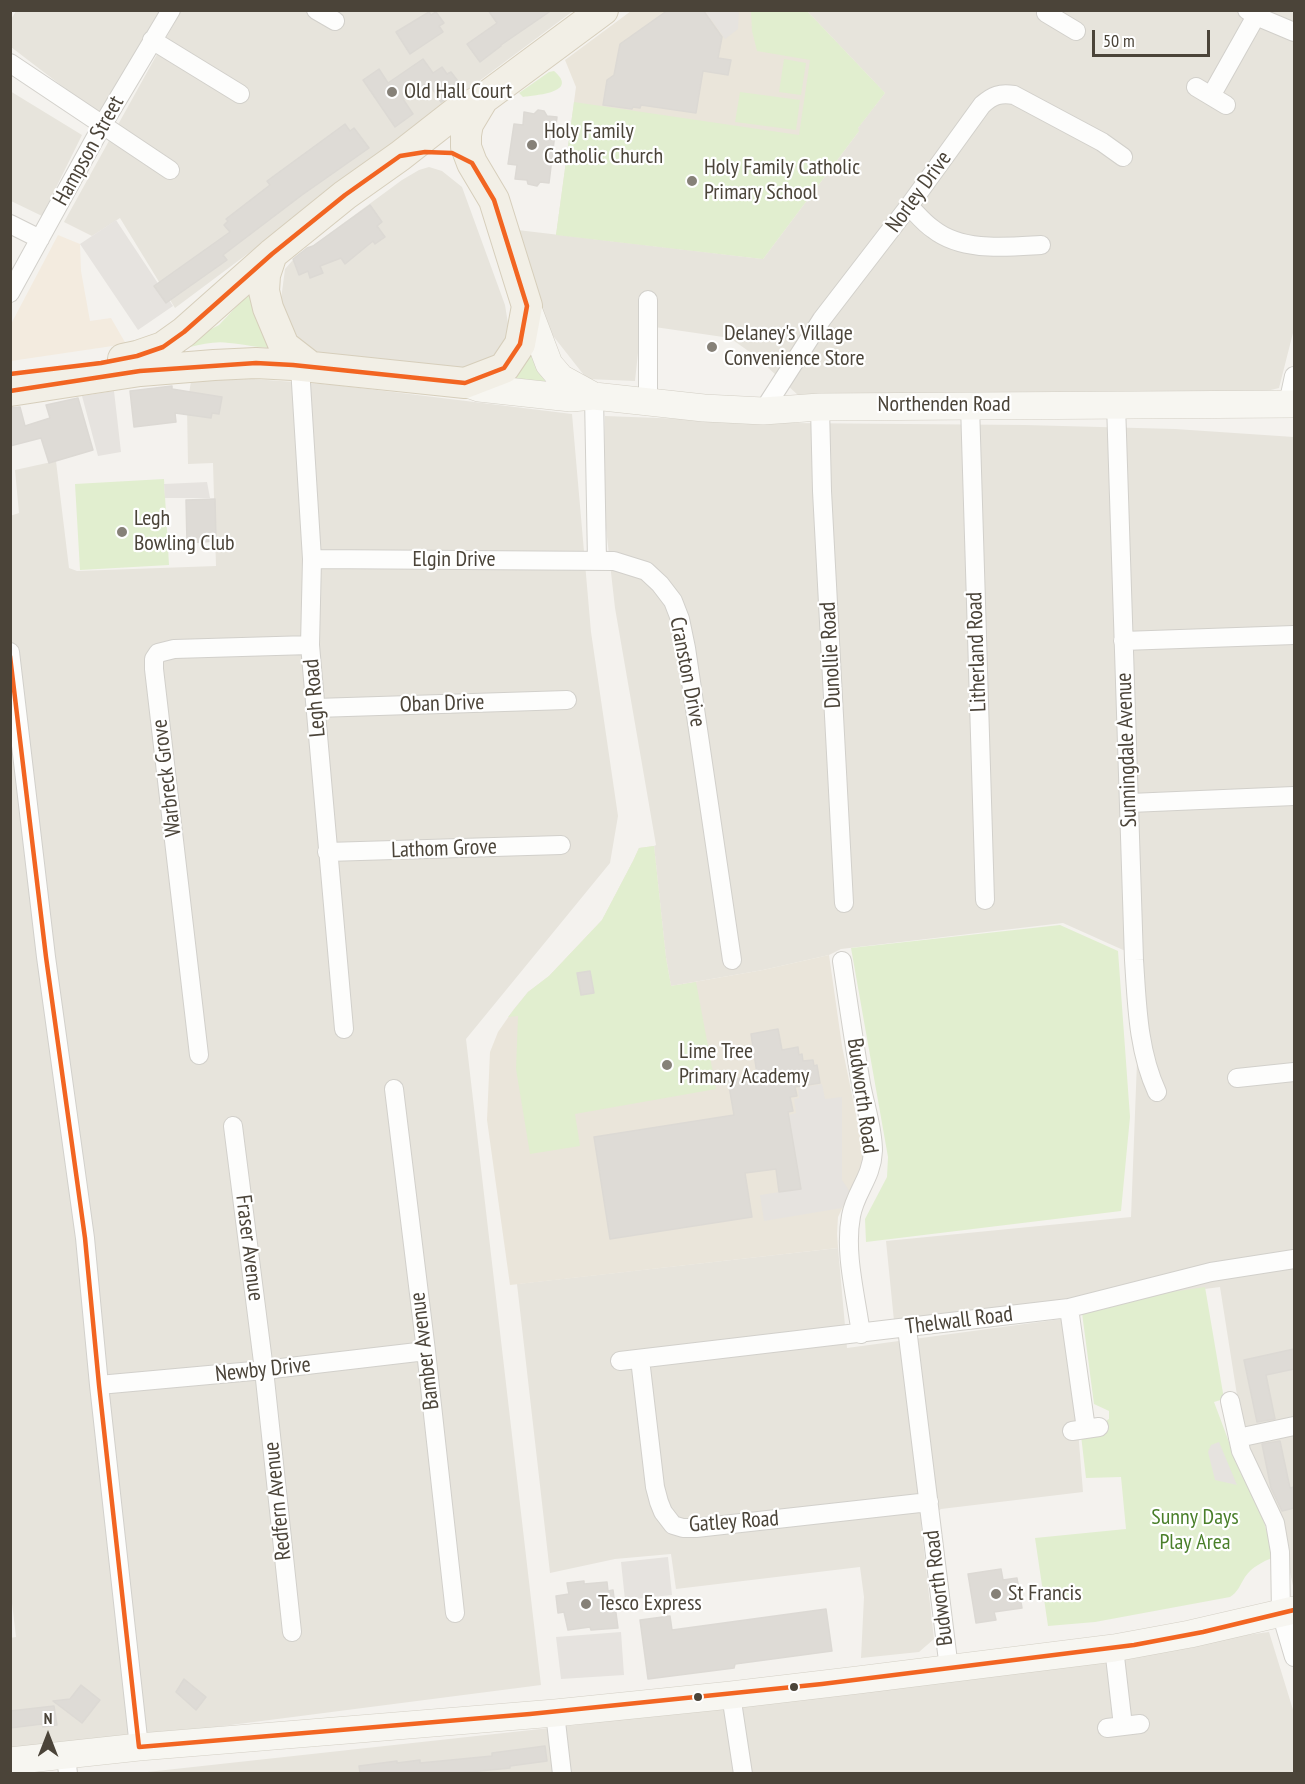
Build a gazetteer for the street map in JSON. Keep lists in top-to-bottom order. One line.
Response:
{"streets":{"main road":["Northenden Road"],"street":["Hampson Street","Norley Drive","Elgin Drive","Litherland Road","Dunollie Road","Cranston Drive","Legh Road","Oban Drive","Sunningdale Avenue","Warbreck Grove","Lathom Grove","Budworth Road","Fraser Avenue","Thelwall Road","Bamber Avenue","Newby Drive","Redfern Avenue","Gatley Road"]},"crossings":[["Norley Drive","Northenden Road"],["Northenden Road","Litherland Road"],["Northenden Road","Dunollie Road"],["Northenden Road","Legh Road"],["Northenden Road","Sunningdale Avenue"],["Elgin Drive","Cranston Drive"],["Elgin Drive","Legh Road"],["Legh Road","Oban Drive"],["Legh Road","Warbreck Grove"],["Legh Road","Lathom Grove"],["Budworth Road","Thelwall Road"],["Budworth Road","Gatley Road"],["Fraser Avenue","Newby Drive"],["Fraser Avenue","Redfern Avenue"],["Thelwall Road","Gatley Road"],["Bamber Avenue","Newby Drive"],["Newby Drive","Redfern Avenue"]],"parks":["Sunny Days Play Area"],"places":["Old Hall Court","Holy Family Catholic Church","Holy Family Catholic Primary School","Delaney's Village Convenience Store","Legh Bowling Club","Lime Tree Primary Academy","St Francis","Tesco Express"],"scale_bar":"50 m","north":"top"}
